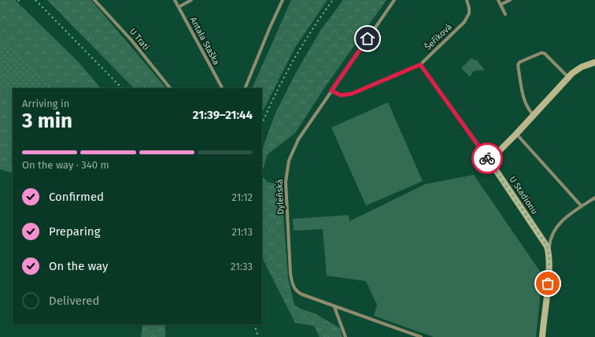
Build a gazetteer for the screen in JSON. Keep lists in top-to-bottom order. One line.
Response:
{"streets":{"street":["Šeříková","U Trati","Antala Staška","U Stadionu","Dyleňská"]},"crossings":[["Šeříková","U Stadionu"],["Šeříková","Dyleňská"]],"page":{"heading":["3 min","Arriving in","21:39–21:44"],"bar":"On the way · 340 m","list":[["Confirmed","21:12"],["Preparing","21:13"],["On the way","21:33"],"Delivered"]}}
